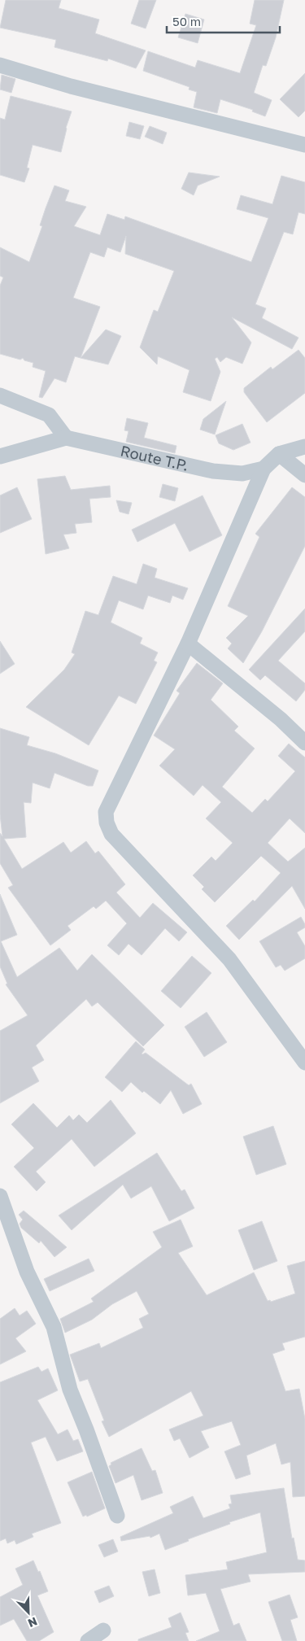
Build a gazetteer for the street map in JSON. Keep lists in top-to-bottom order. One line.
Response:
{"streets":{"street":["Route T.P."]},"scale_bar":"50 m","north":"bottom right"}
